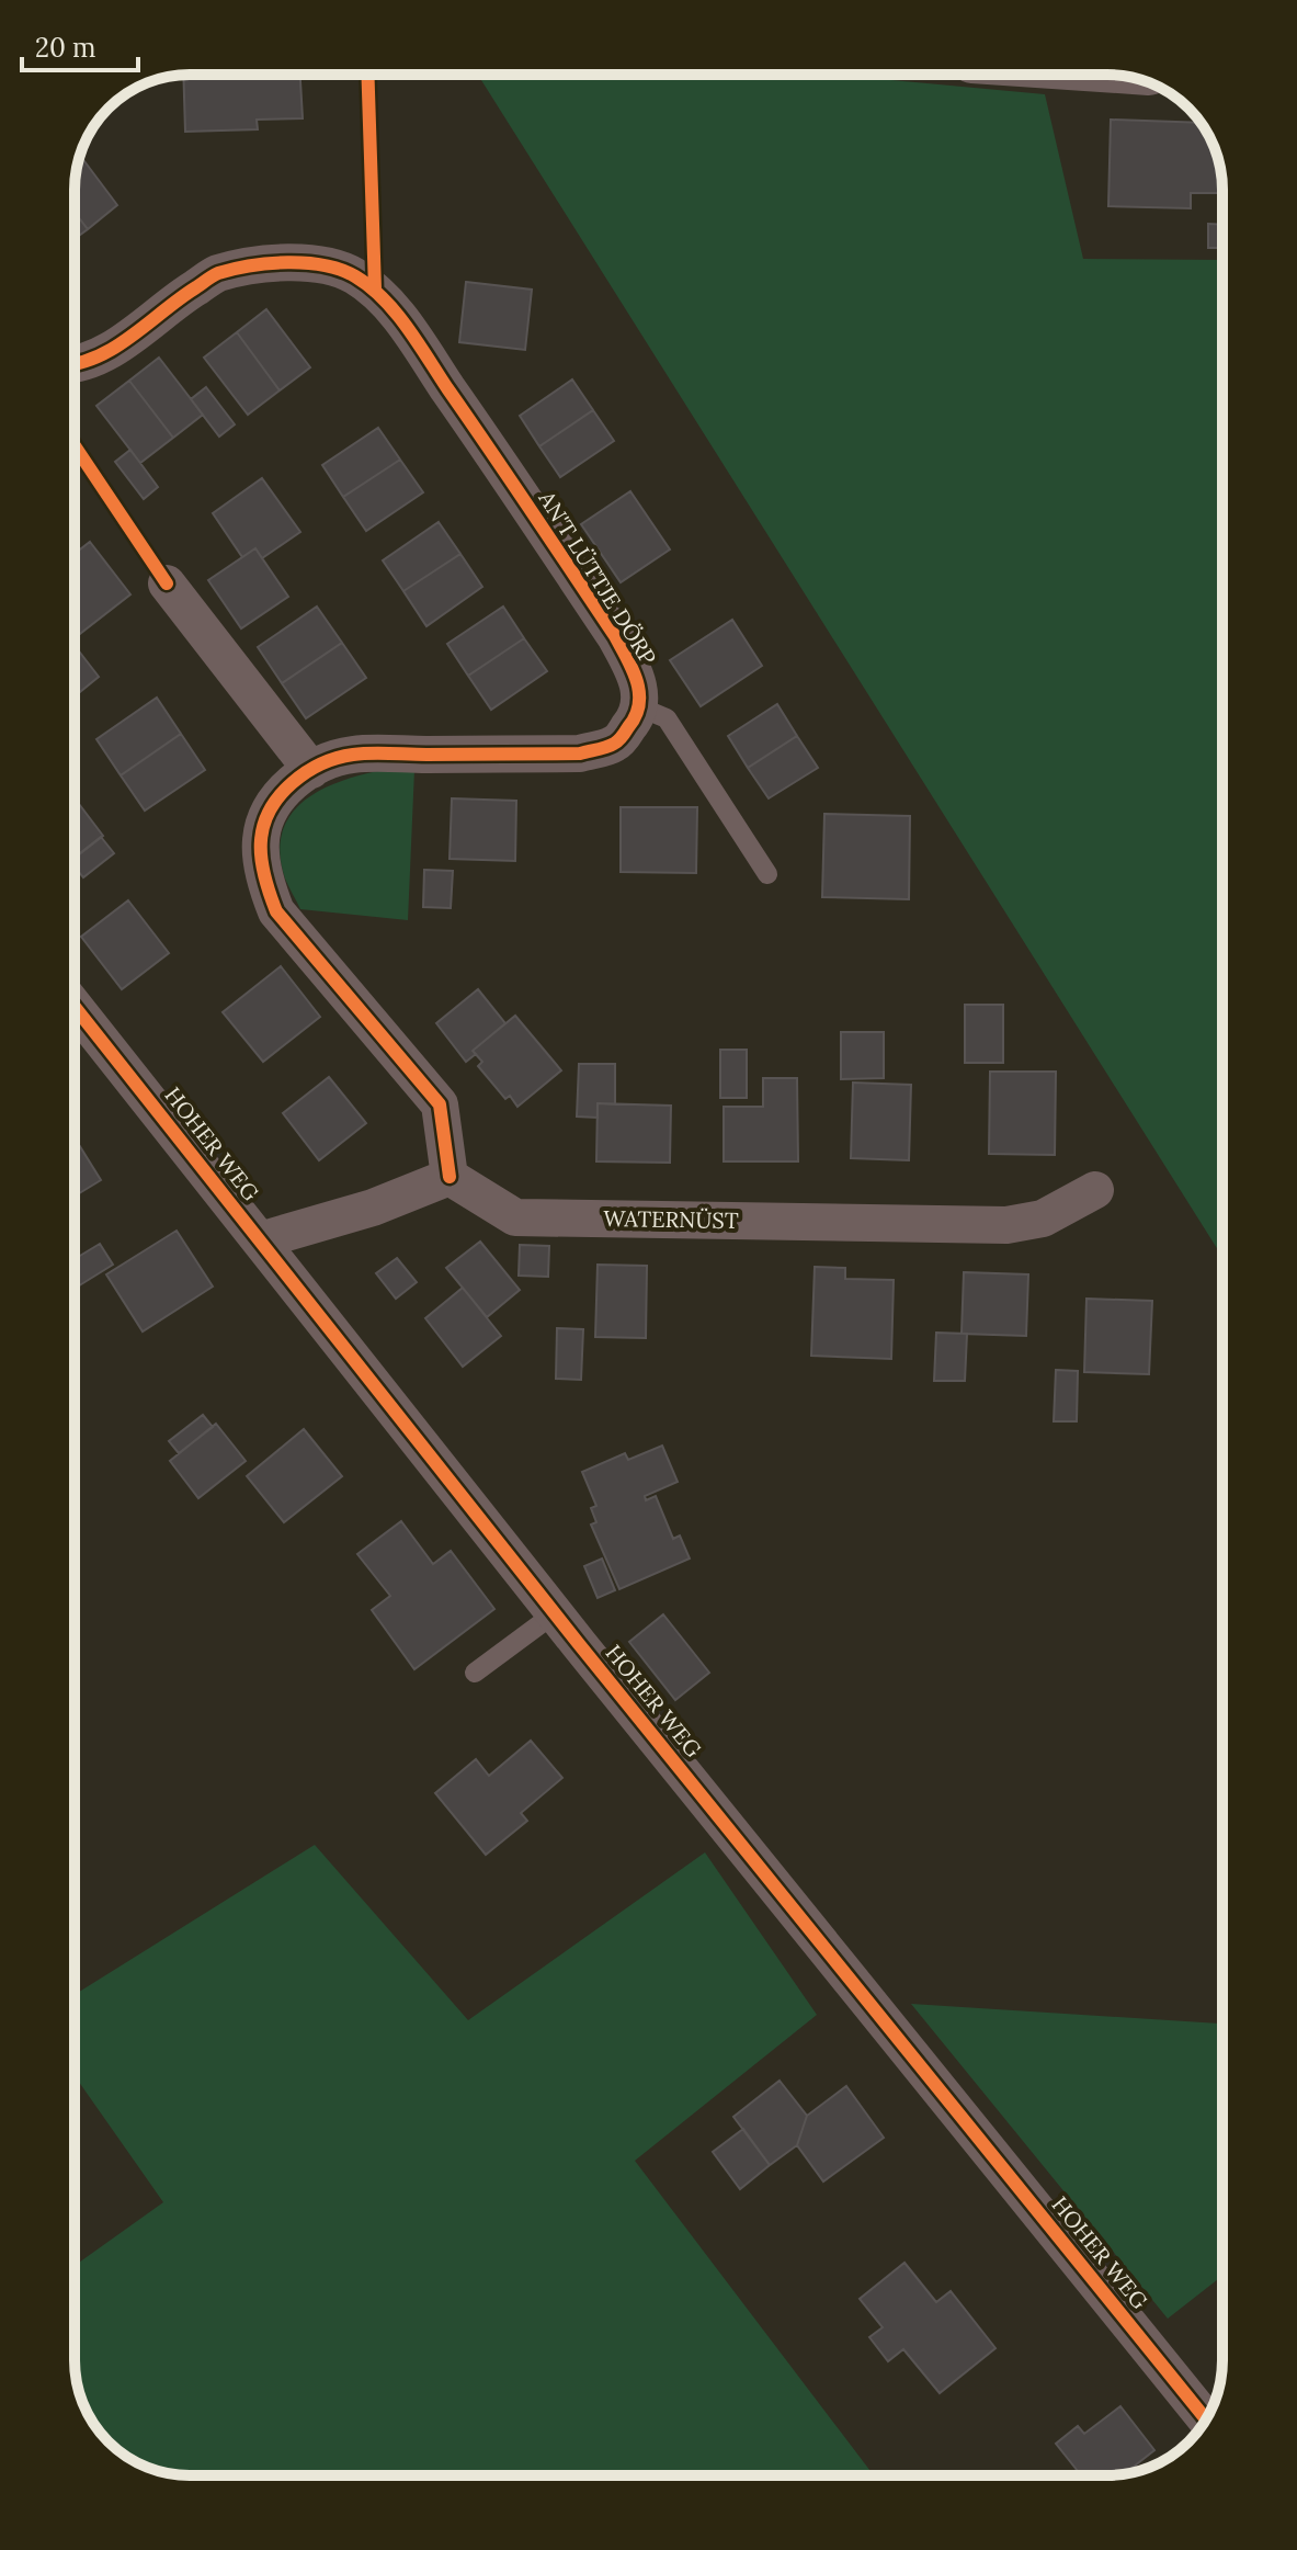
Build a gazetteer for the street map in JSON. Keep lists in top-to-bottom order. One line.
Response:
{"streets":{"street":["AN'T LÜTTJE DÖRP","HOHER WEG","WATERNÜST"]},"scale_bar":"20 m"}
